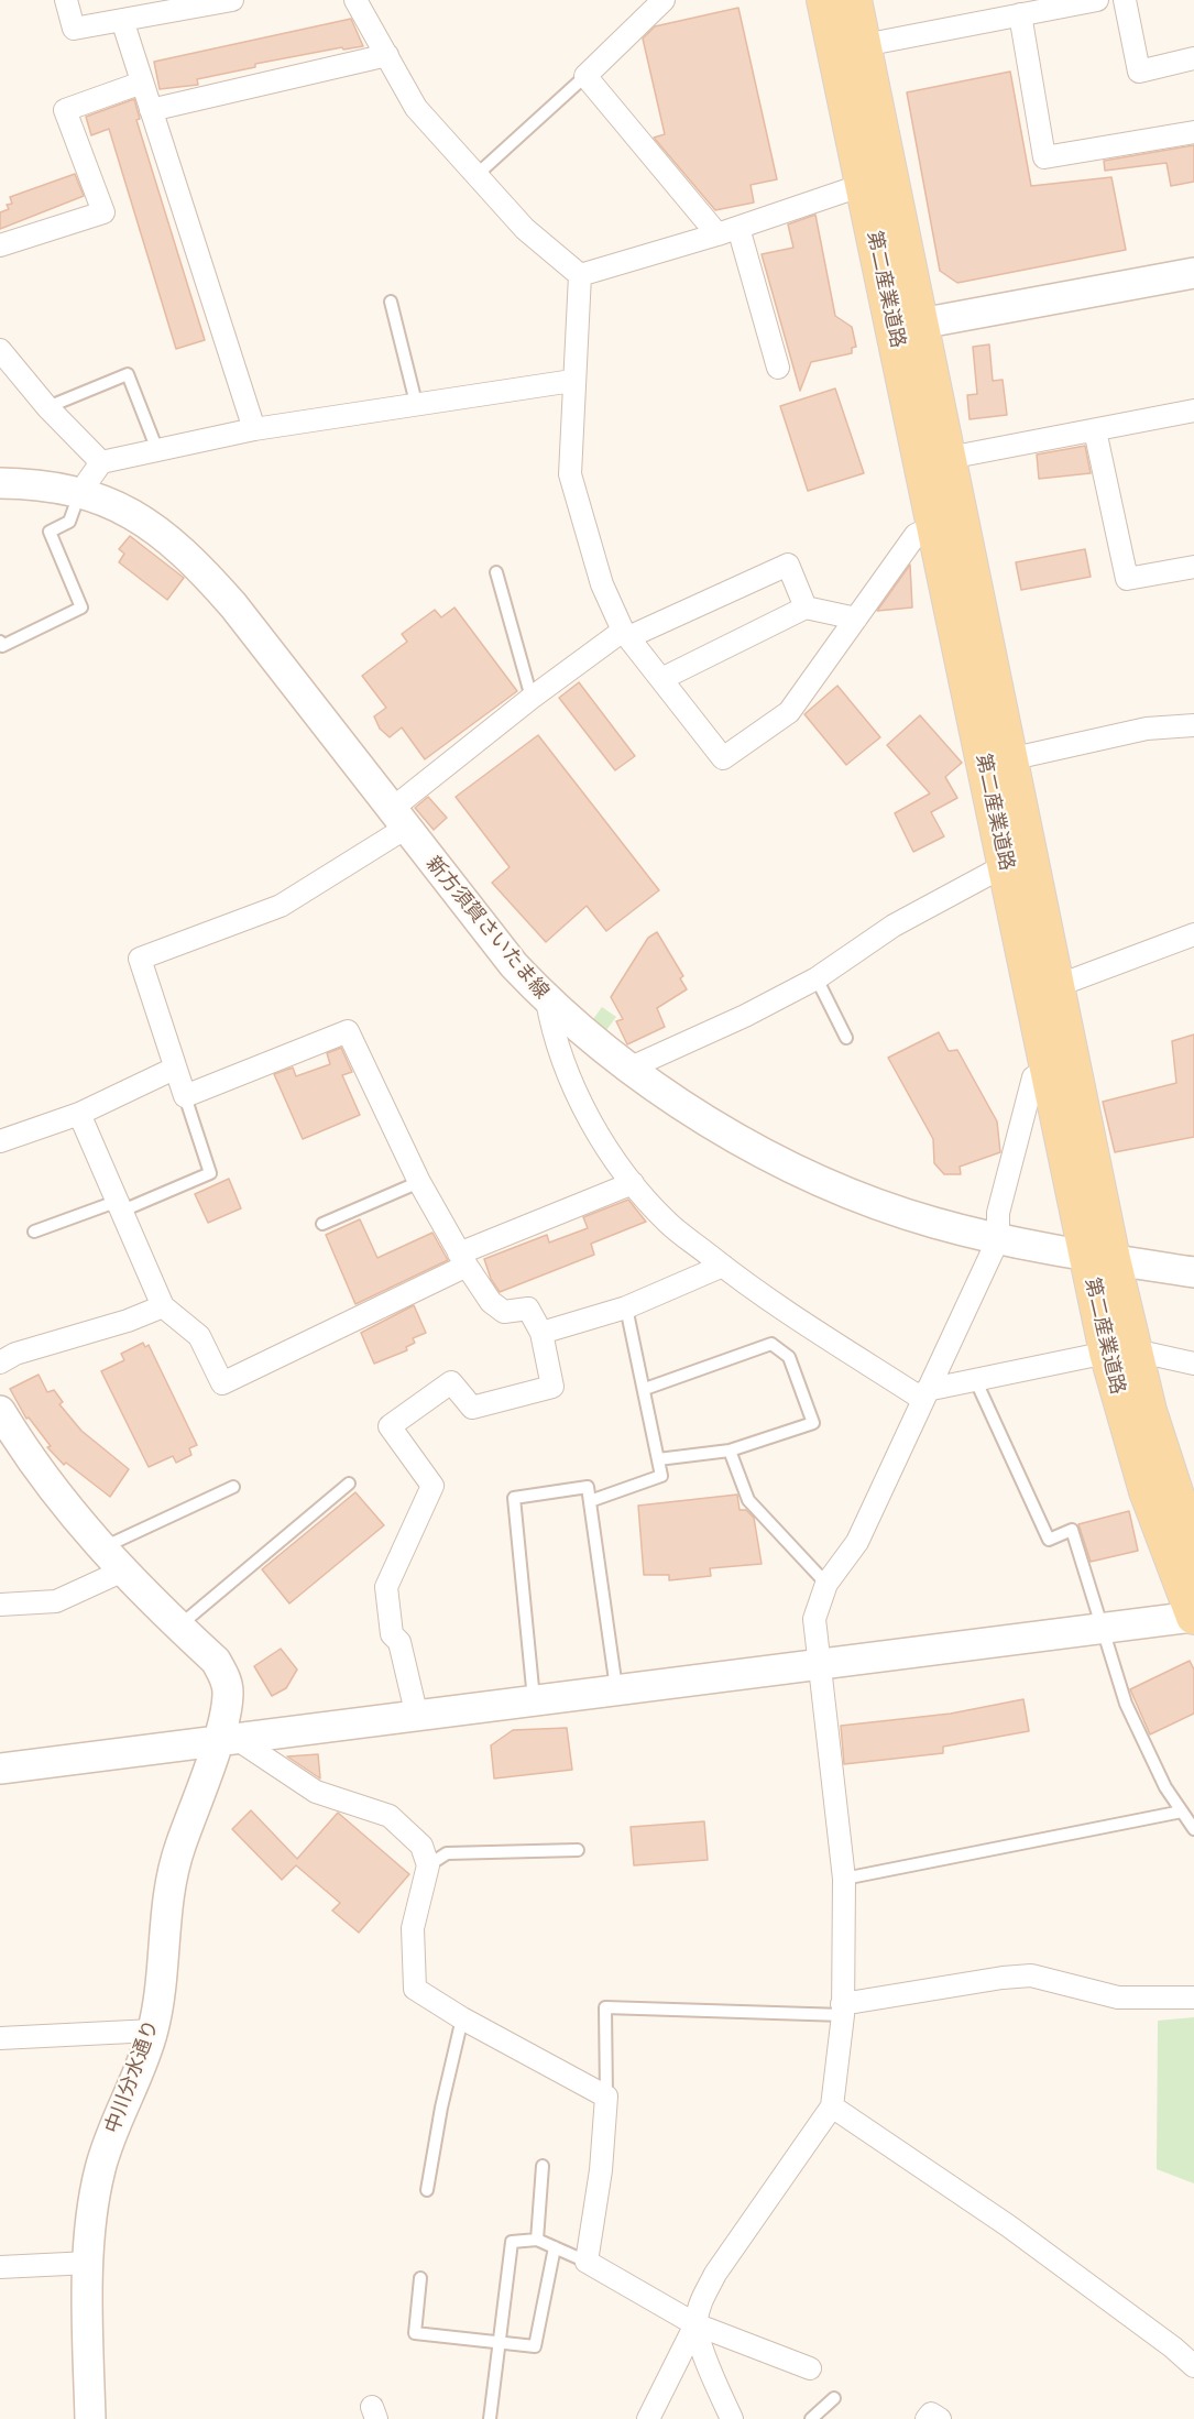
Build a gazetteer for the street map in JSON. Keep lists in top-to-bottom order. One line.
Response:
{"streets":{"main road":["第二産業道路"],"street":["新方須賀さいたま線","中川分水通り"]},"crossings":[["第二産業道路","新方須賀さいたま線"]]}
